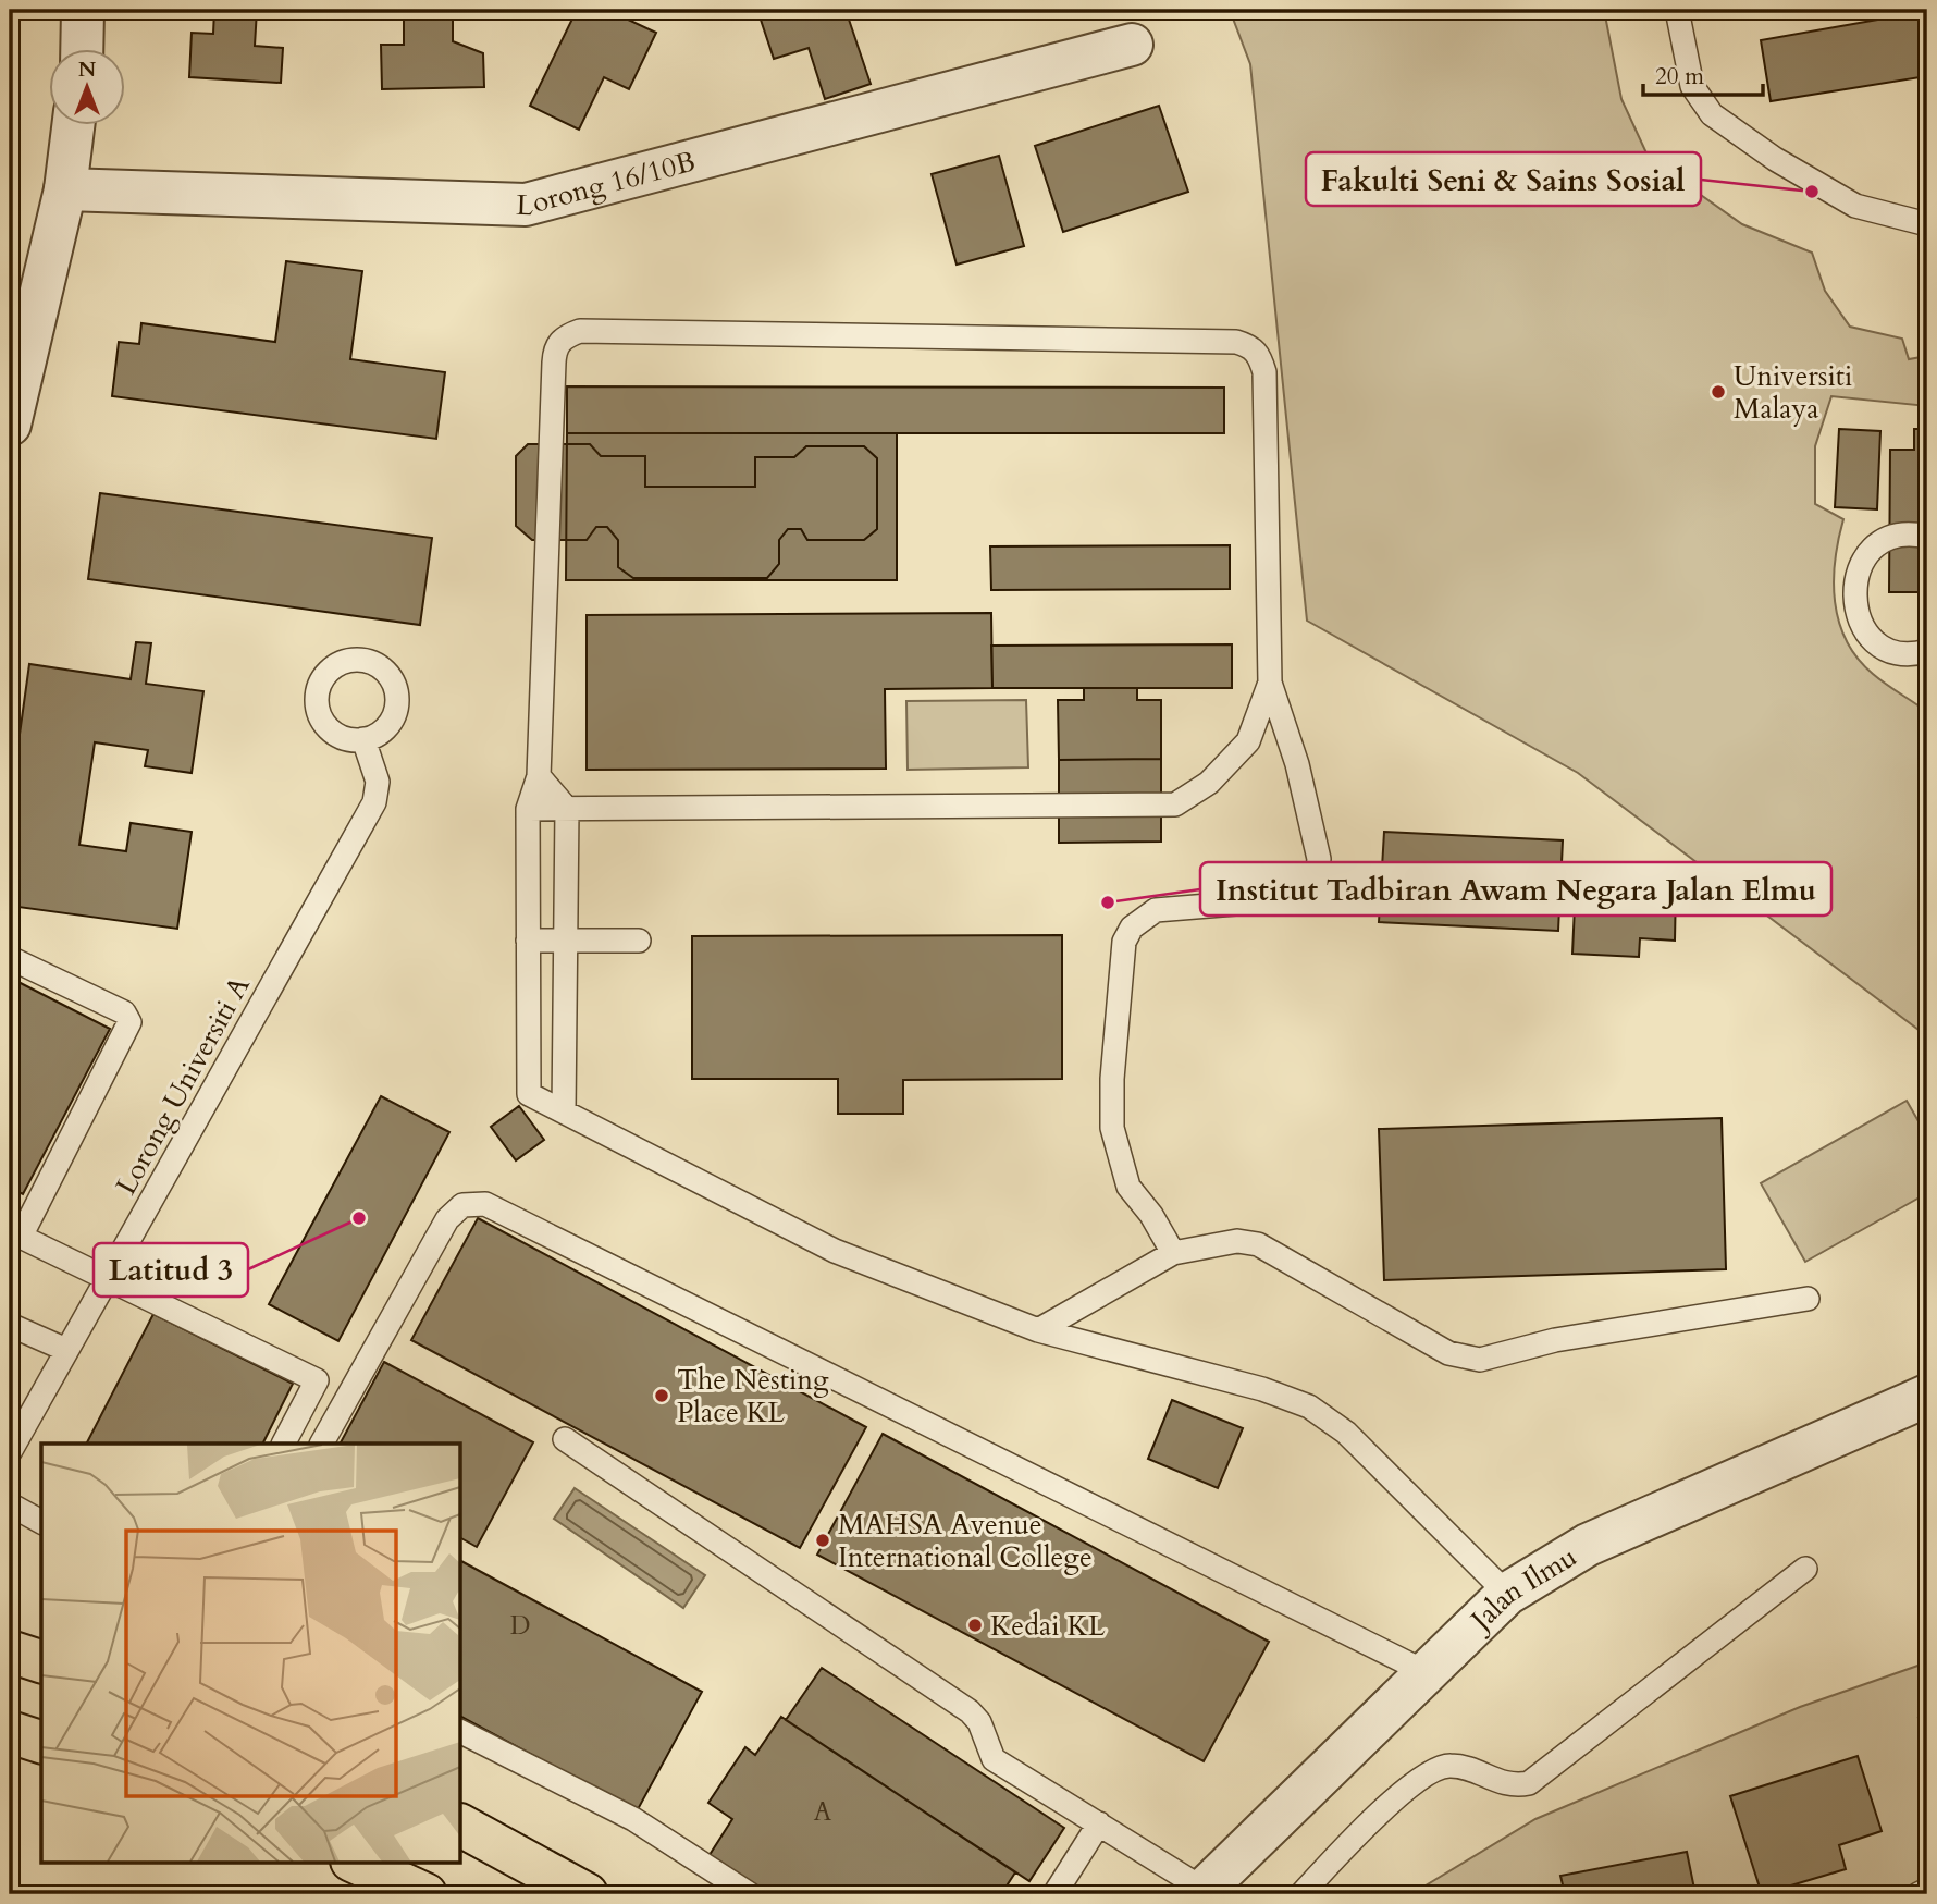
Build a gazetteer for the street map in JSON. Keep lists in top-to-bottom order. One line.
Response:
{"streets":{"street":["Lorong 16/10B","Jalan Ilmu"],"lane":["Lorong Universiti A"]},"places":["Fakulti Seni & Sains Sosial","Universiti Malaya","Institut Tadbiran Awam Negara Jalan Elmu","Latitud 3","The Nesting Place KL","MAHSA Avenue International College","Kedai KL"],"house_numbers":["D","A"],"scale_bar":"20 m","north":"top"}
